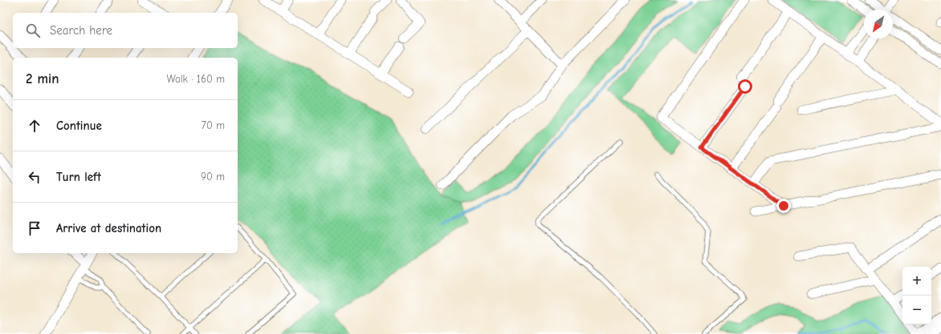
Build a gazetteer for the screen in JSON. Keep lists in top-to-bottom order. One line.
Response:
{"north":"bottom left","page":{"search":"Search here","heading":["2 min","Walk · 160 m"],"list":[["Continue","70 m"],["Turn left","90 m"],"Arrive at destination"],"map_buttons":["+","−"]}}
